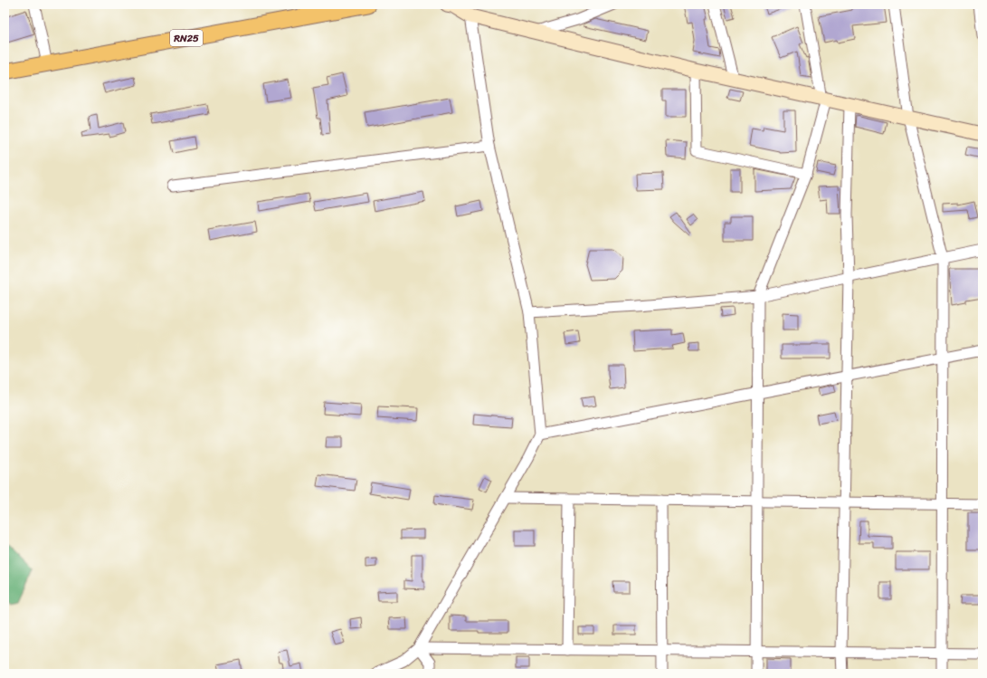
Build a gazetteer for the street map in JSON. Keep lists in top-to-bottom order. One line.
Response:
{"streets":{"main road":["RN25"]}}
